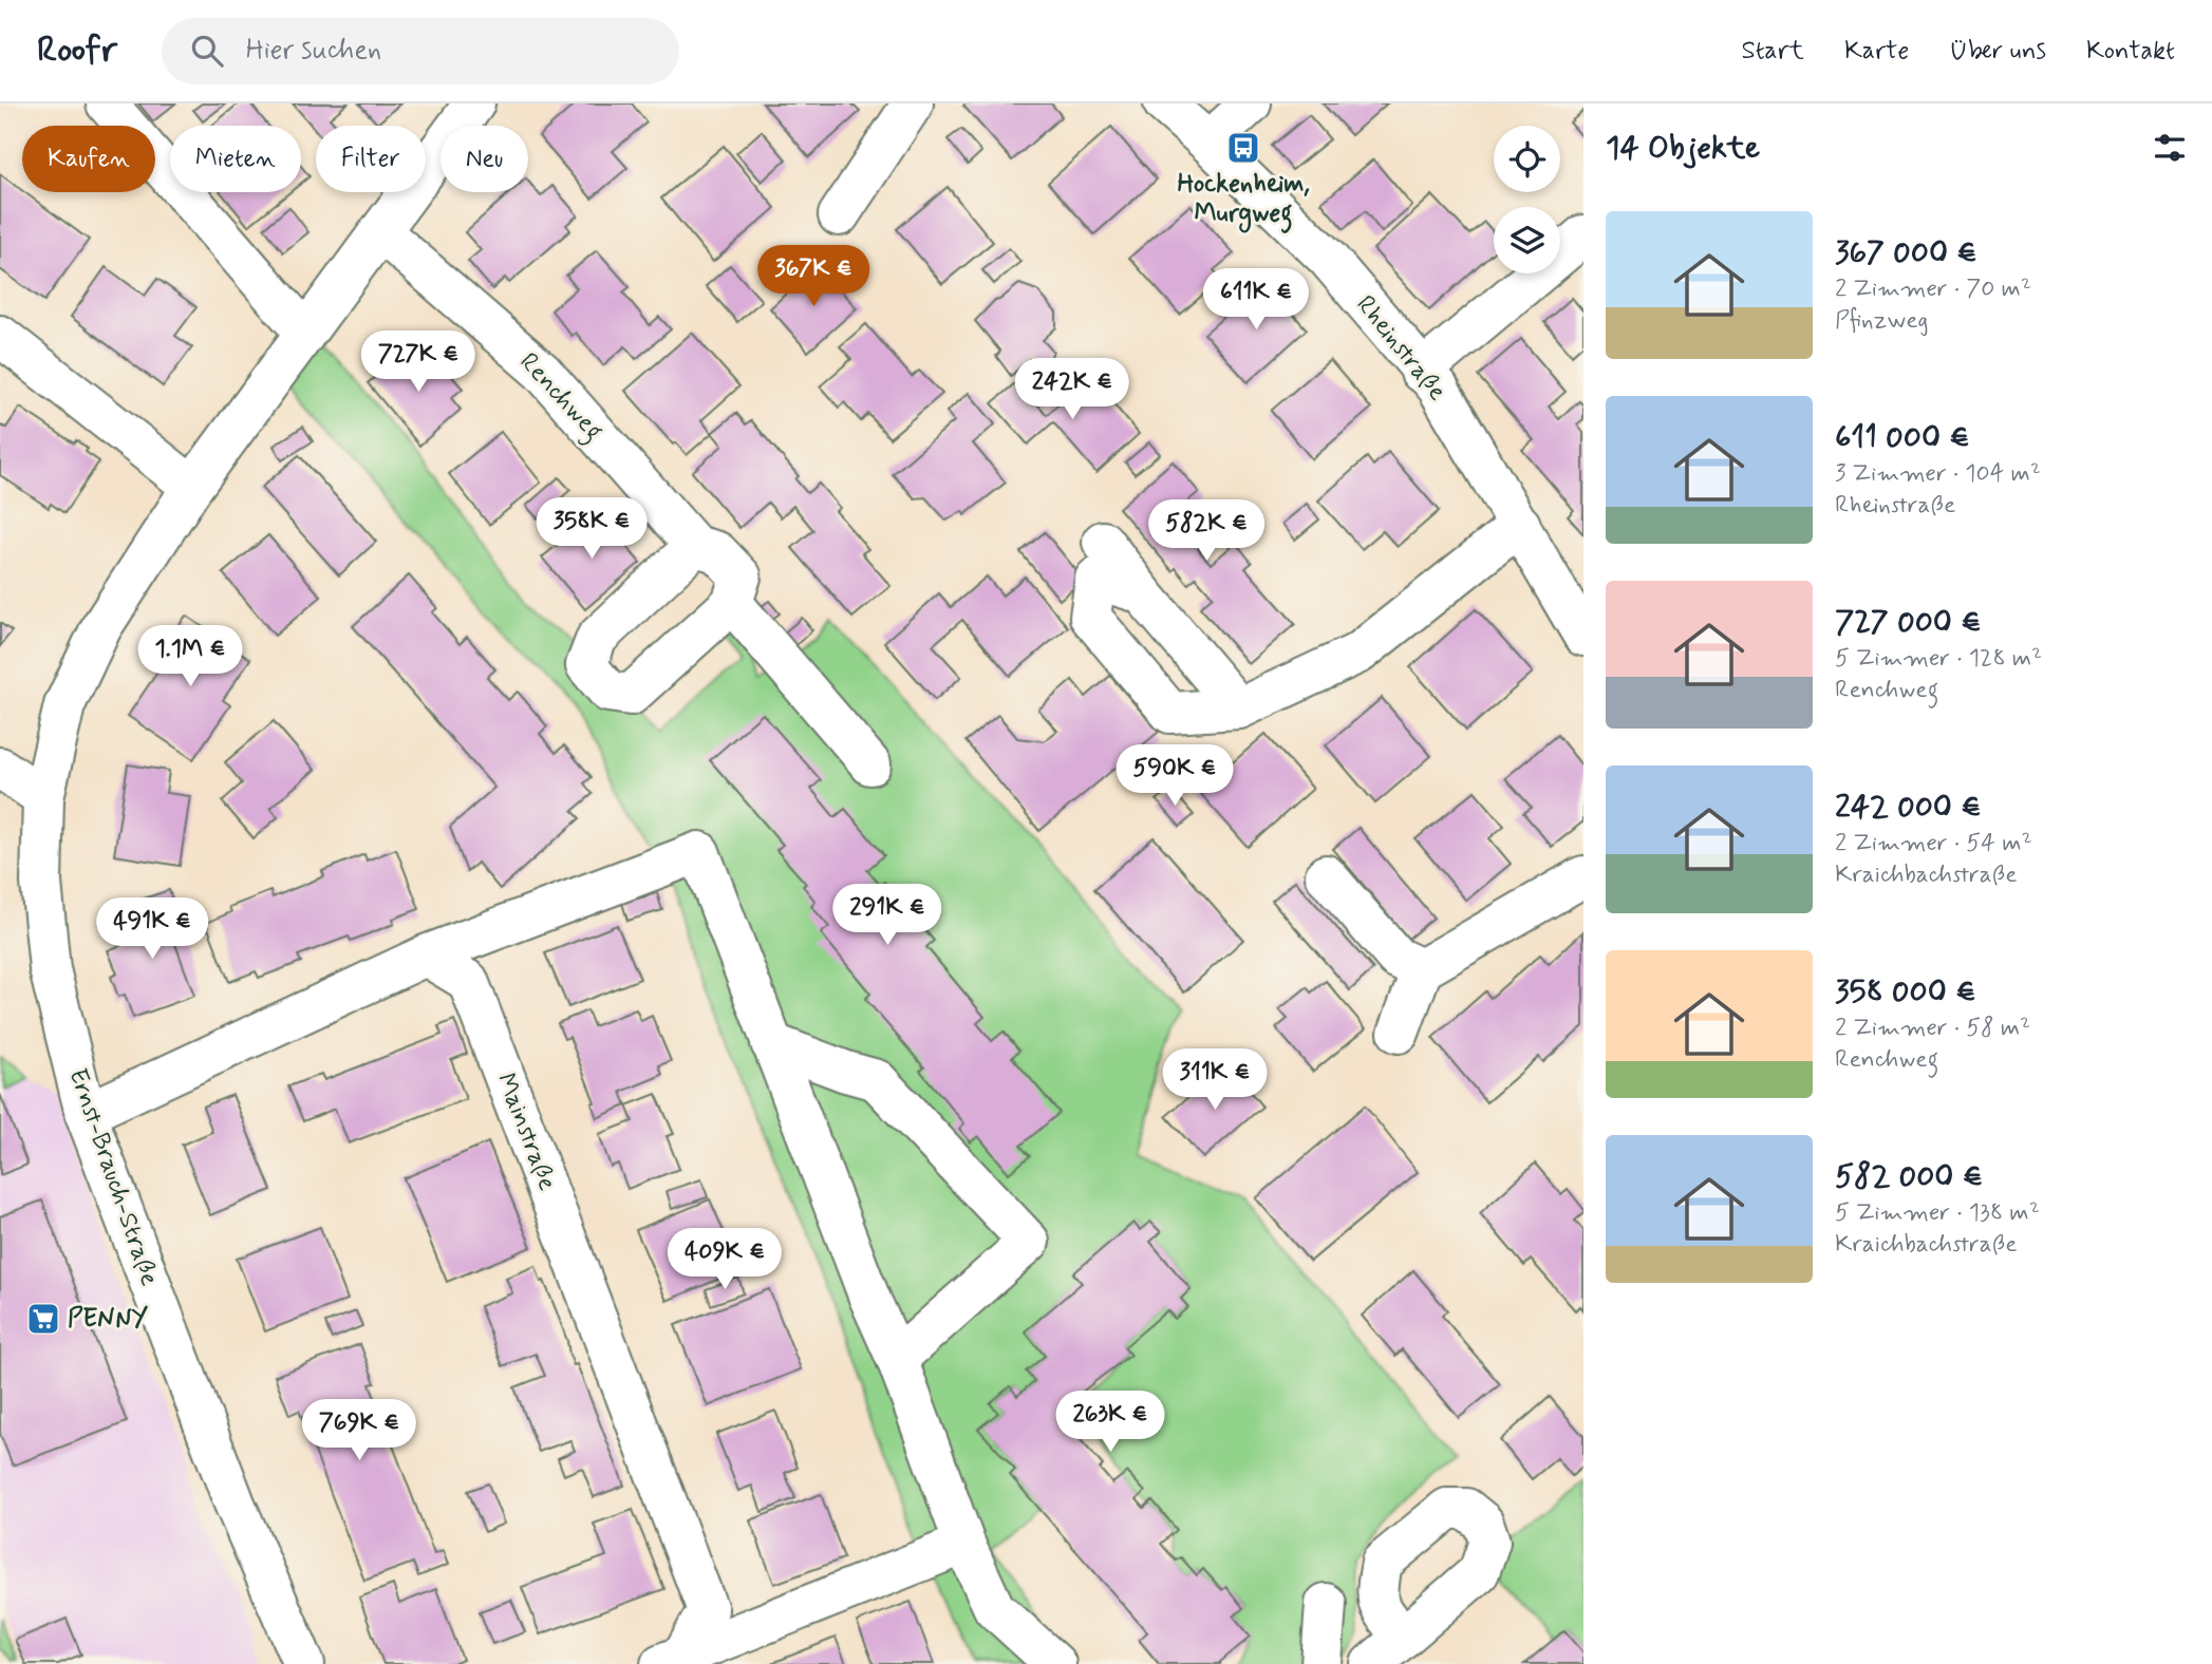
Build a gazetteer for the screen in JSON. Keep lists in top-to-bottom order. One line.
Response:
{"streets":{"street":["Rheinstraße","Renchweg","Mainstraße","Ernst-Brauch-Straße"]},"crossings":[["Renchweg","Ernst-Brauch-Straße"]],"places":{"bus stop":["Hockenheim, Murgweg"],"supermarket":["PENNY"]},"page":{"header":"Roofr","search":"Hier suchen","nav":["Start","Karte","Über uns","Kontakt"],"heading":"14 Objekte","chip":["Kaufen","Mieten","Filter","Neu"],"list":[{"name":"367 000 €","note":"2 Zimmer · 70 m² · Pfinzweg"},{"name":"611 000 €","note":"3 Zimmer · 104 m² · Rheinstraße"},{"name":"727 000 €","note":"5 Zimmer · 128 m² · Renchweg"},{"name":"242 000 €","note":"2 Zimmer · 54 m² · Kraichbachstraße"},{"name":"358 000 €","note":"2 Zimmer · 58 m² · Renchweg"},{"name":"582 000 €","note":"5 Zimmer · 138 m² · Kraichbachstraße"}],"price":["367K €","611K €","727K €","242K €","358K €","582K €","1.1M €","590K €","291K €","491K €","311K €","409K €","263K €","769K €"]}}
